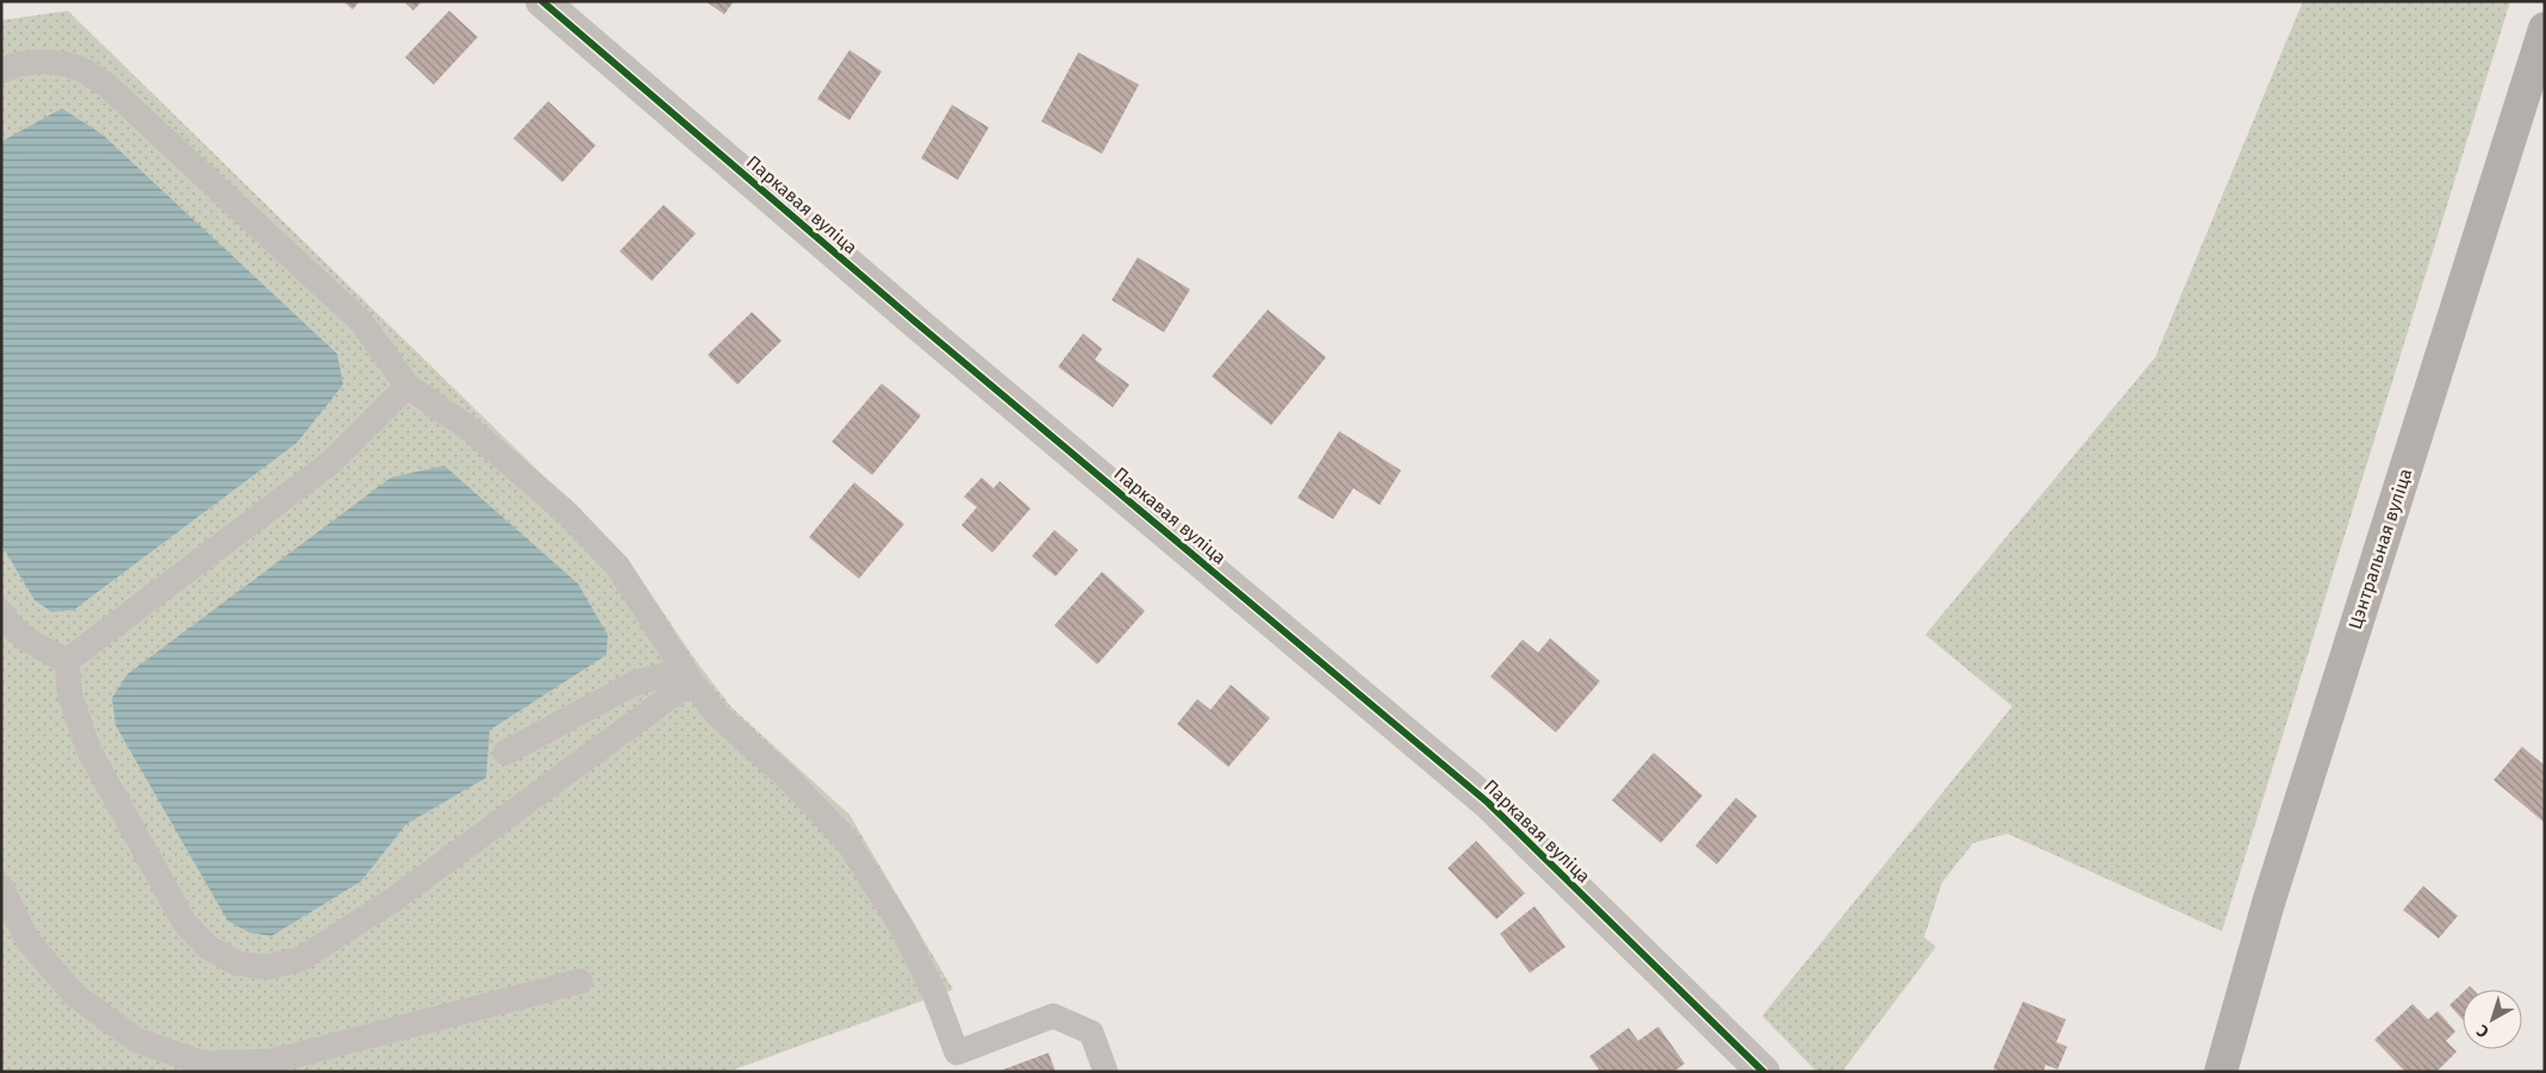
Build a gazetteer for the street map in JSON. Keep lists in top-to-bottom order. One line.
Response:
{"streets":{"main road":["Цэнтральная вуліца"],"street":["Паркавая вуліца"]},"north":"bottom left"}
